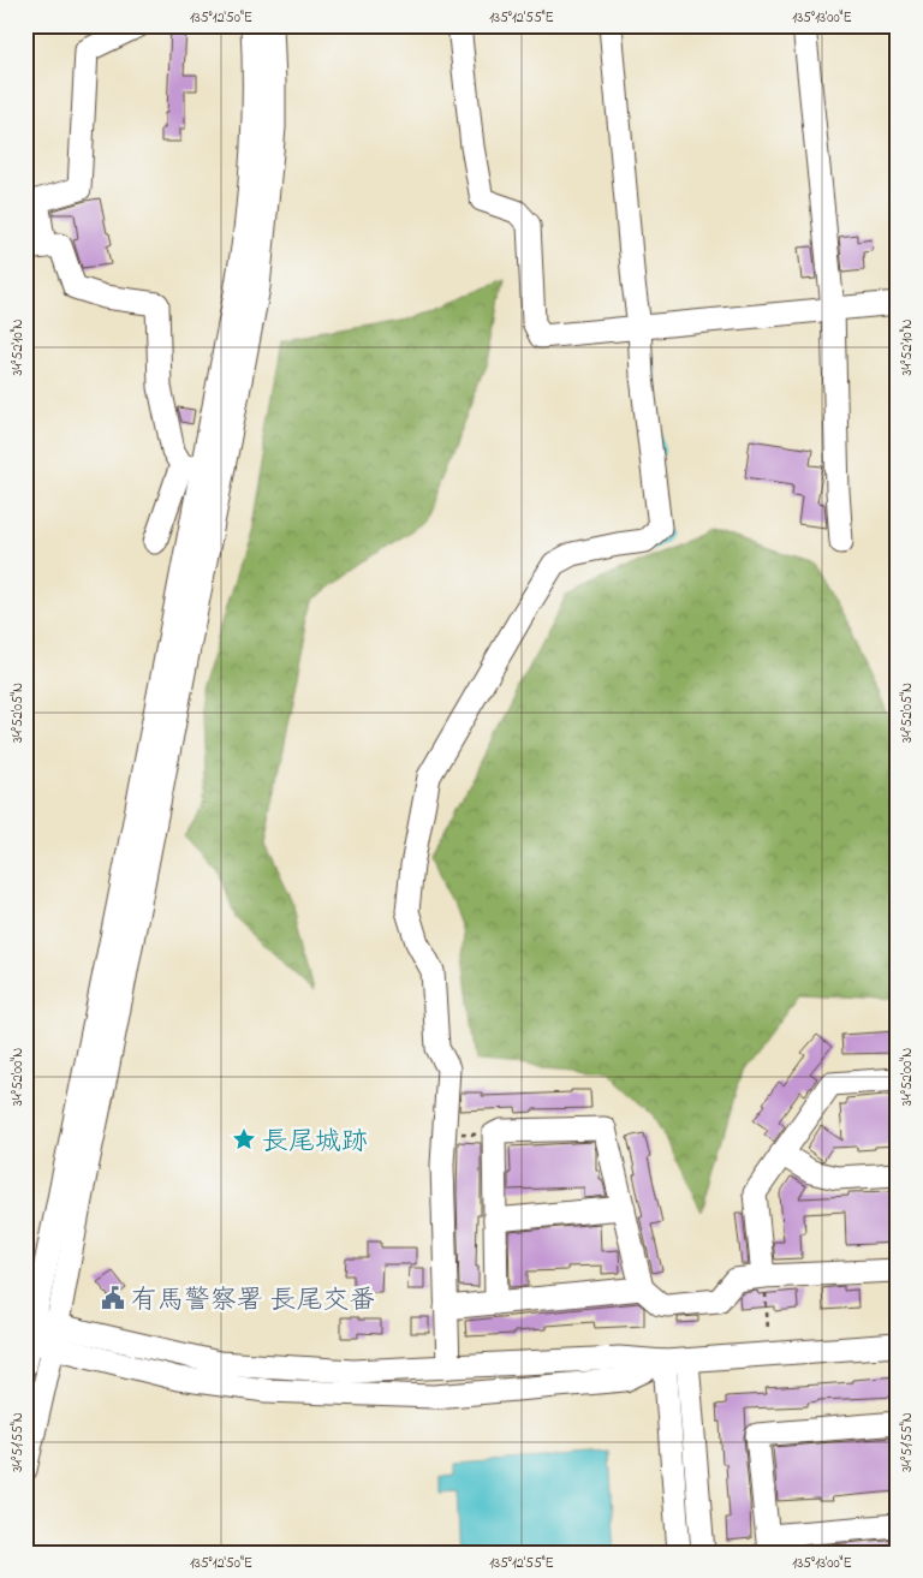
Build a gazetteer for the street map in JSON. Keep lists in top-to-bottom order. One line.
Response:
{"places":{"place":["長尾城跡"],"public building":["有馬警察署 長尾交番"]},"coordinates":["135°12'50\"E","135°12'55\"E","135°13'00\"E","34°52'10\"N","34°52'05\"N","34°52'00\"N","34°51'55\"N"]}
